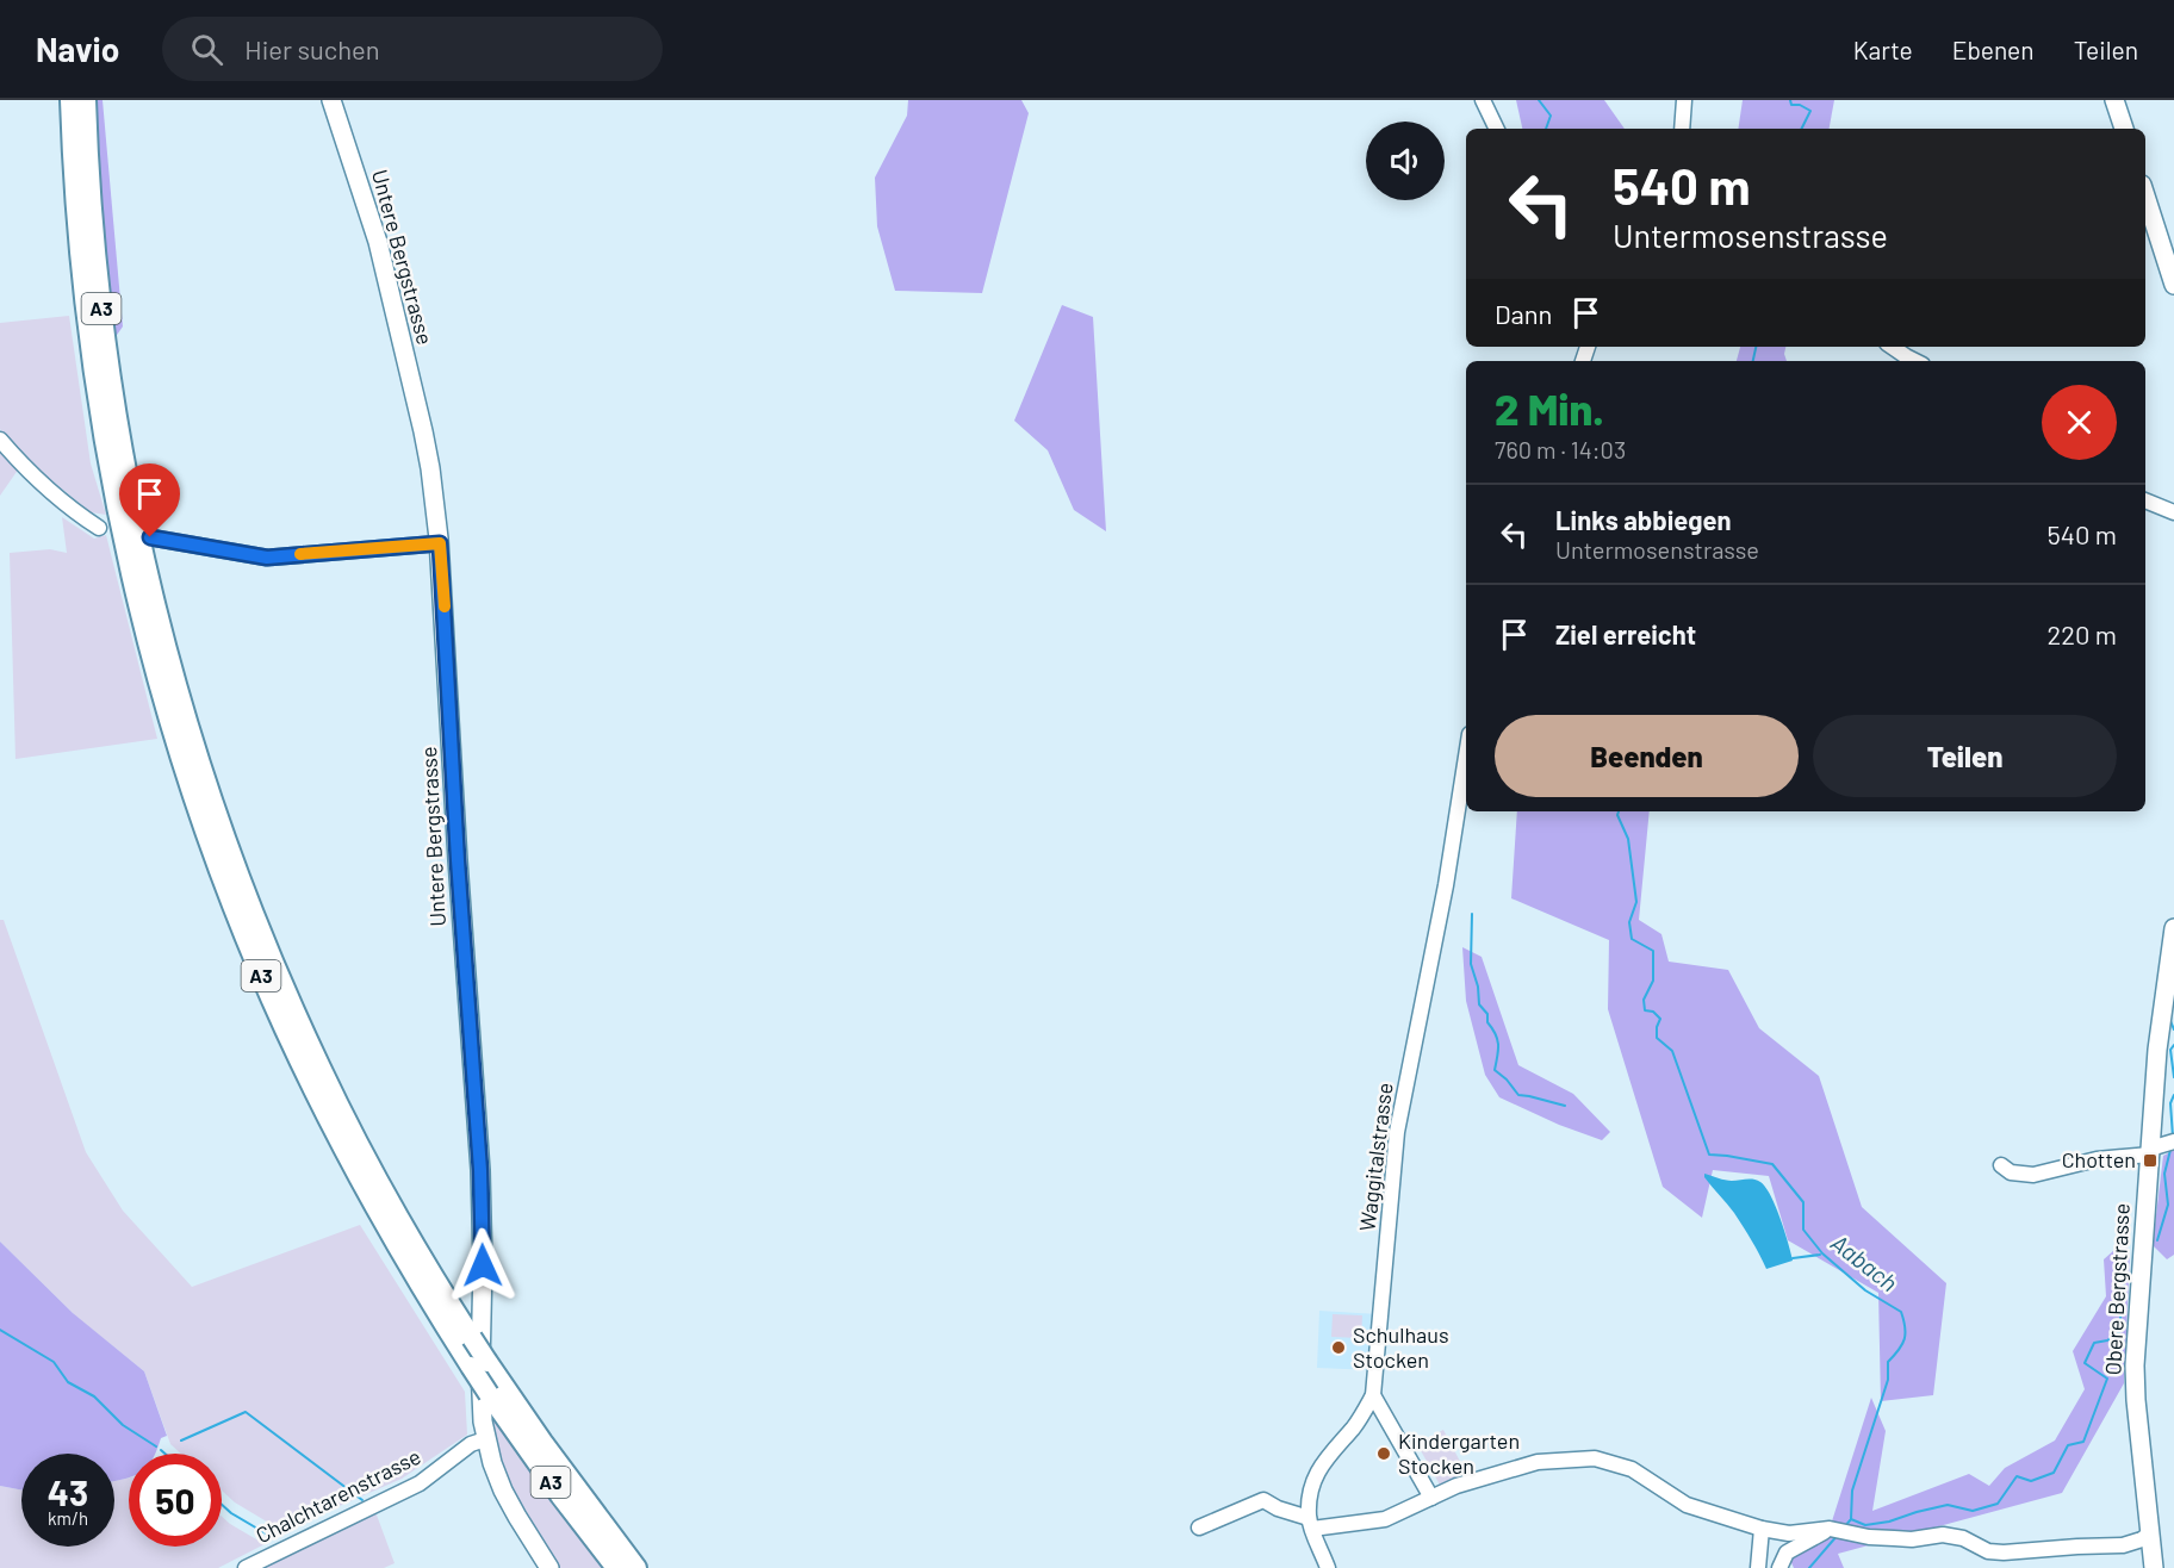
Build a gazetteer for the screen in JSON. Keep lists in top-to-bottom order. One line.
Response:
{"streets":{"highway":["A3"],"main road":["Untere Bergstrasse","Obere Bergstrasse"],"street":["Waggitalstrasse","Chalchtarenstrasse"]},"crossings":[["Untere Bergstrasse","Chalchtarenstrasse"]],"water":["Aabach"],"places":{"transit":["Chotten"],"other":["Schulhaus Stocken","Kindergarten Stocken"]},"page":{"header":"Navio","search":"Hier suchen","nav":["Karte","Ebenen","Teilen"],"turn":["540 m","Untermosenstrasse"],"then":"Dann","heading":["2 Min.","760 m · 14:03"],"list":[{"name":"Links abbiegen","note":"Untermosenstrasse","value":"540 m"},{"name":"Ziel erreicht","value":"220 m"}],"buttons":["Beenden","Teilen"],"speed":"43 km/h","limit":"50"}}
